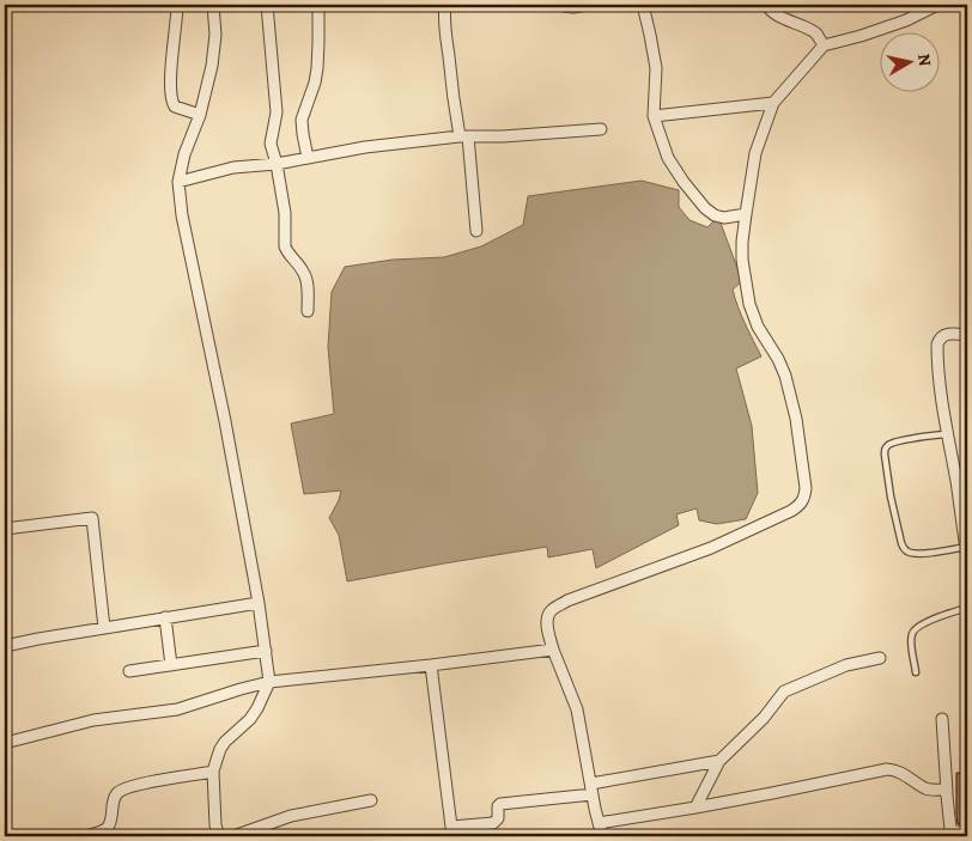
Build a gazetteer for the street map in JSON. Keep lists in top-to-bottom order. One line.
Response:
{"north":"right"}
